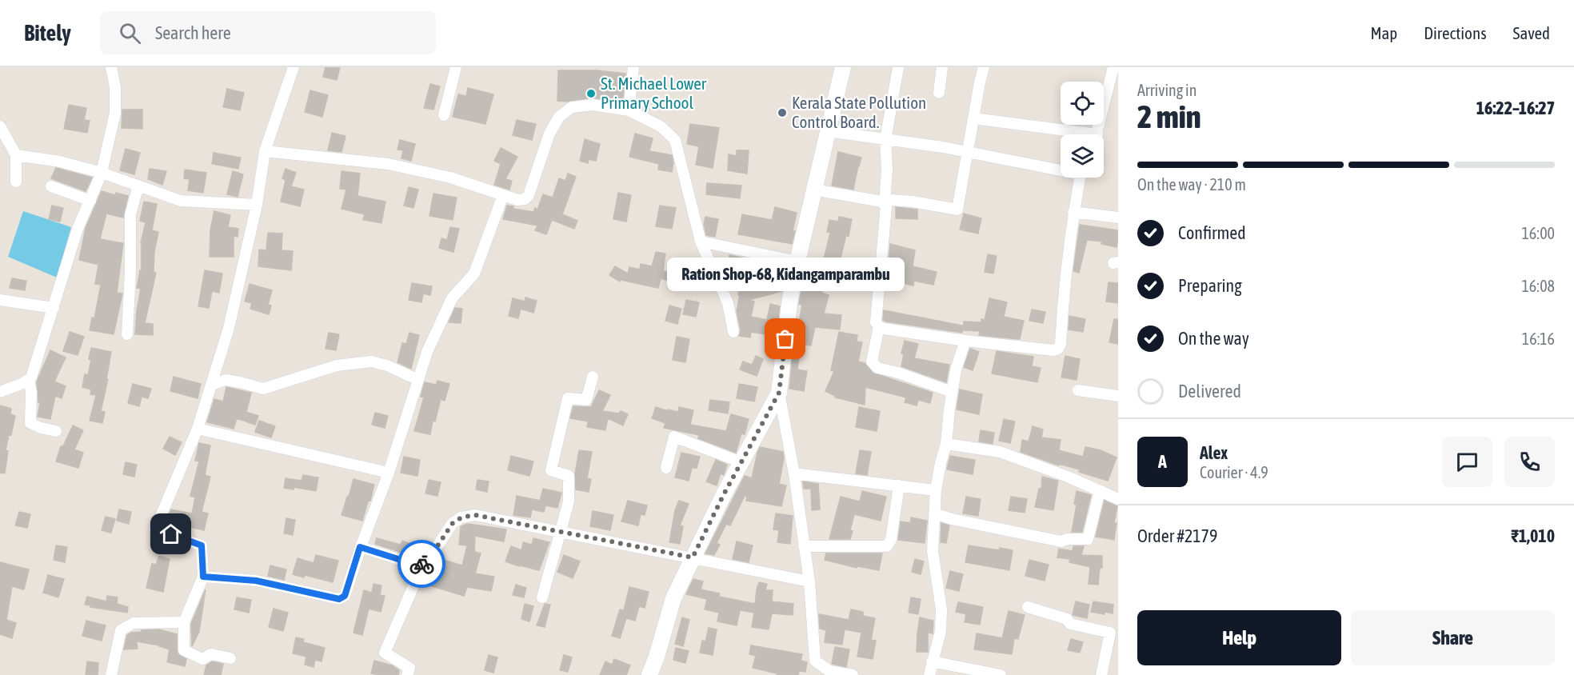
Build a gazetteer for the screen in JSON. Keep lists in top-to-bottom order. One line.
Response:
{"places":["St. Michael Lower Primary School","Kerala State Pollution Control Board.","Ration Shop-68, Kidangamparambu"],"page":{"header":"Bitely","search":"Search here","nav":["Map","Directions","Saved"],"heading":["2 min","Arriving in","16:22–16:27"],"panel":["Alex","Courier · 4.9","Order #2179","₹1,010"],"bar":"On the way · 210 m","list":[["Confirmed","16:00"],["Preparing","16:08"],["On the way","16:16"],"Delivered"],"bubble":"Ration Shop-68, Kidangamparambu","round":"A","buttons":["Help","Share"]}}
